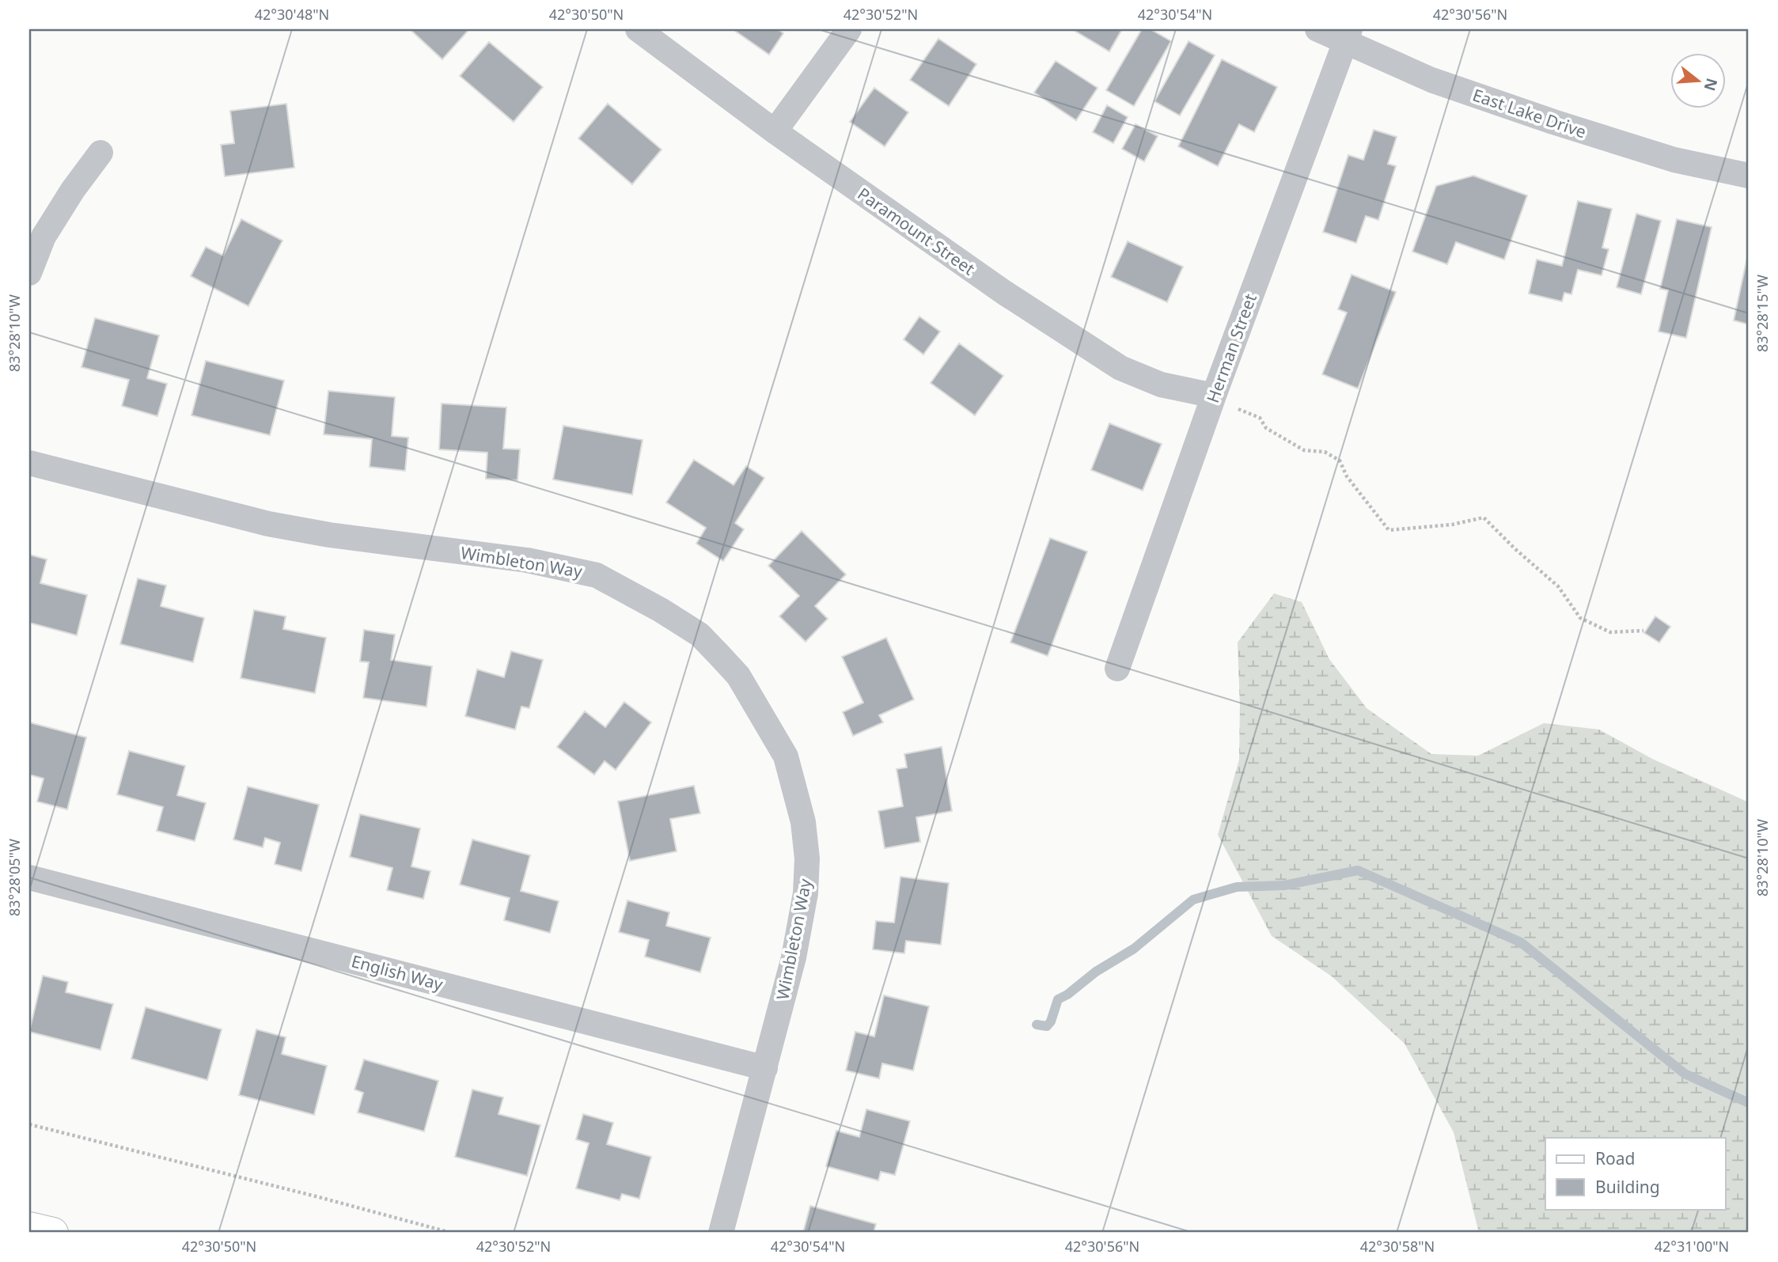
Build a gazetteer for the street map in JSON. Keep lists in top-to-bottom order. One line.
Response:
{"streets":{"street":["East Lake Drive","Paramount Street","Herman Street","Wimbleton Way","English Way"]},"crossings":[["East Lake Drive","Herman Street"],["Paramount Street","Herman Street"],["Wimbleton Way","English Way"]],"legend":["Road","Building"],"north":"right","coordinates":["42°30'48\"N","42°30'50\"N","42°30'52\"N","42°30'54\"N","42°30'56\"N","83°28'15\"W","83°28'10\"W","83°28'05\"W","42°30'58\"N","42°31'00\"N"]}
